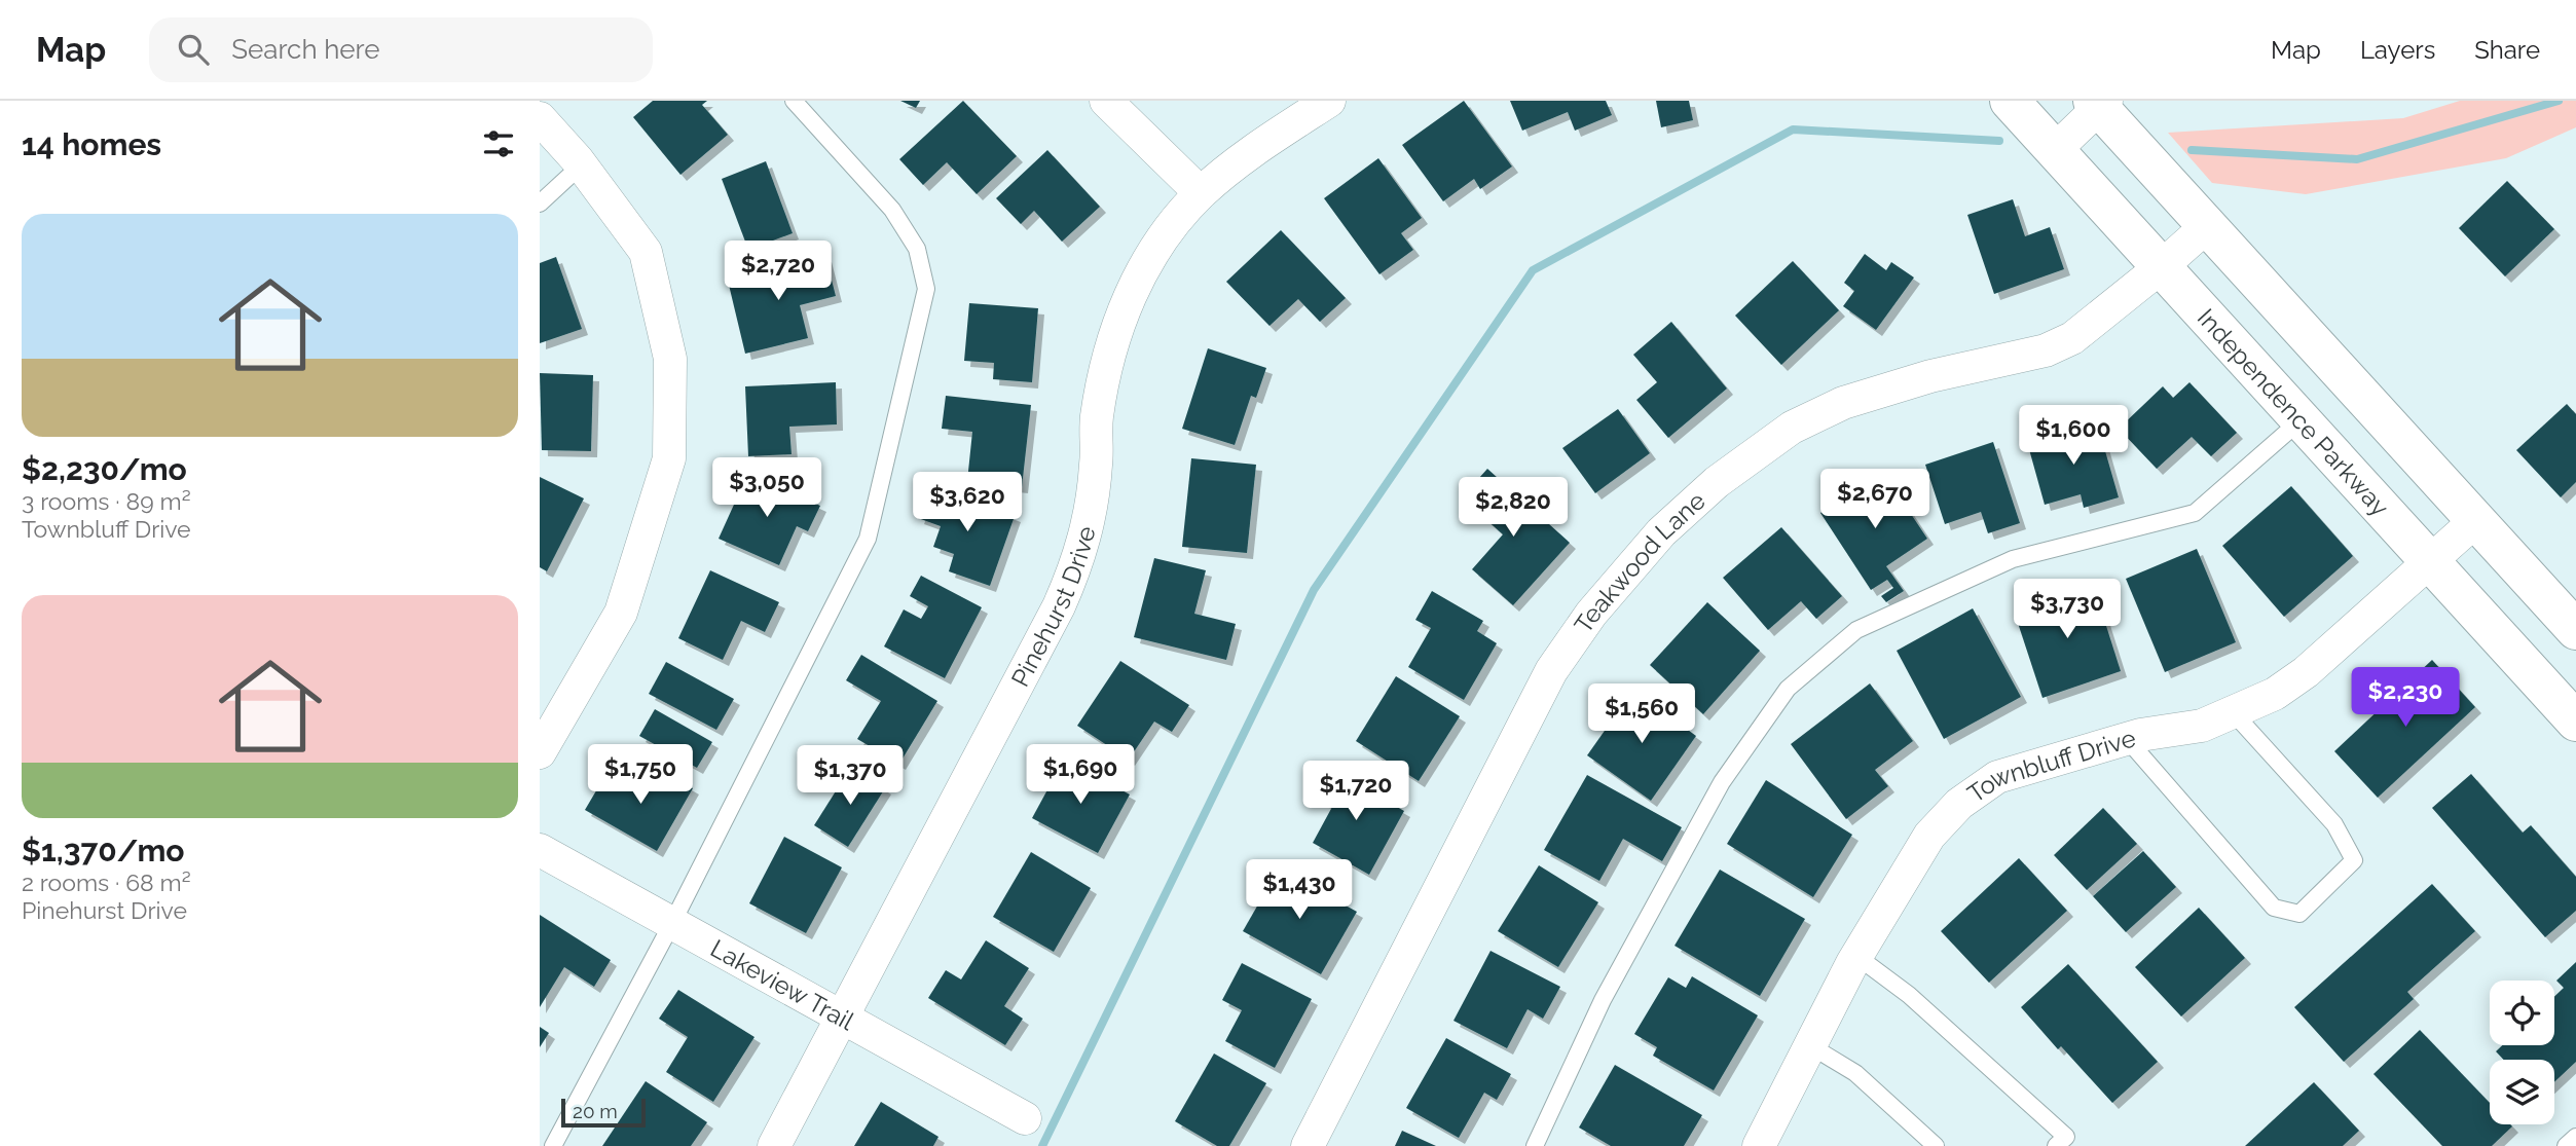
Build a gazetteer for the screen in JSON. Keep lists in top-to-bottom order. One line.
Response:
{"streets":{"main road":["Independence Parkway"],"street":["Teakwood Lane","Pinehurst Drive","Townbluff Drive","Lakeview Trail"]},"crossings":[["Independence Parkway","Teakwood Lane"],["Independence Parkway","Townbluff Drive"],["Pinehurst Drive","Lakeview Trail"]],"scale_bar":"20 m","page":{"header":"Map","search":"Search here","nav":["Map","Layers","Share"],"heading":"14 homes","list":[{"name":"$2,230/mo","note":"3 rooms · 89 m² · Townbluff Drive"},{"name":"$1,370/mo","note":"2 rooms · 68 m² · Pinehurst Drive"}],"price":["$2,720","$1,600","$3,050","$2,670","$3,620","$2,820","$3,730","$2,230","$1,560","$1,750","$1,690","$1,370","$1,720","$1,430"],"scale":"20 m"}}
